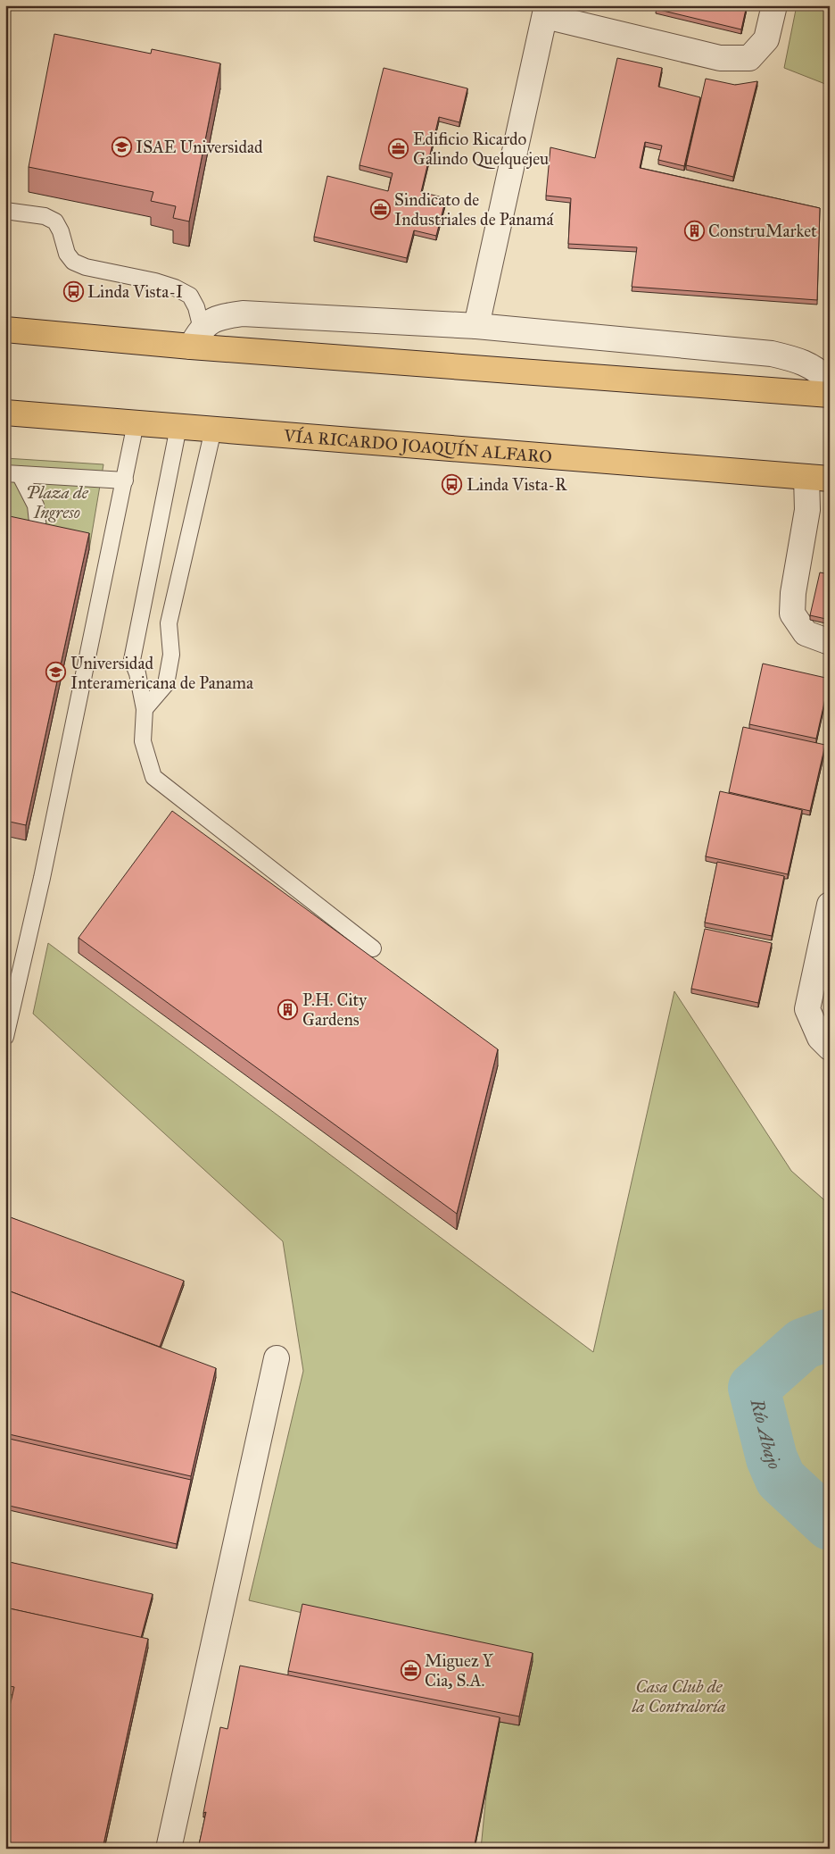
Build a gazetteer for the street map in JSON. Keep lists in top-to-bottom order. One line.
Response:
{"streets":{"main road":["VÍA RICARDO JOAQUÍN ALFARO"]},"water":["Río Abajo"],"parks":["Plaza de Ingreso","Casa Club de la Contraloría"],"places":{"school or university":["ISAE Universidad","Universidad Interamericana de Panama"],"office":["Edificio Ricardo Galindo Quelquejeu","Sindicato de Industriales de Panamá","Miguez Y Cia, S.A."],"building":["ConstruMarket","P.H. City Gardens"],"bus stop":["Linda Vista-I","Linda Vista-R"]}}
